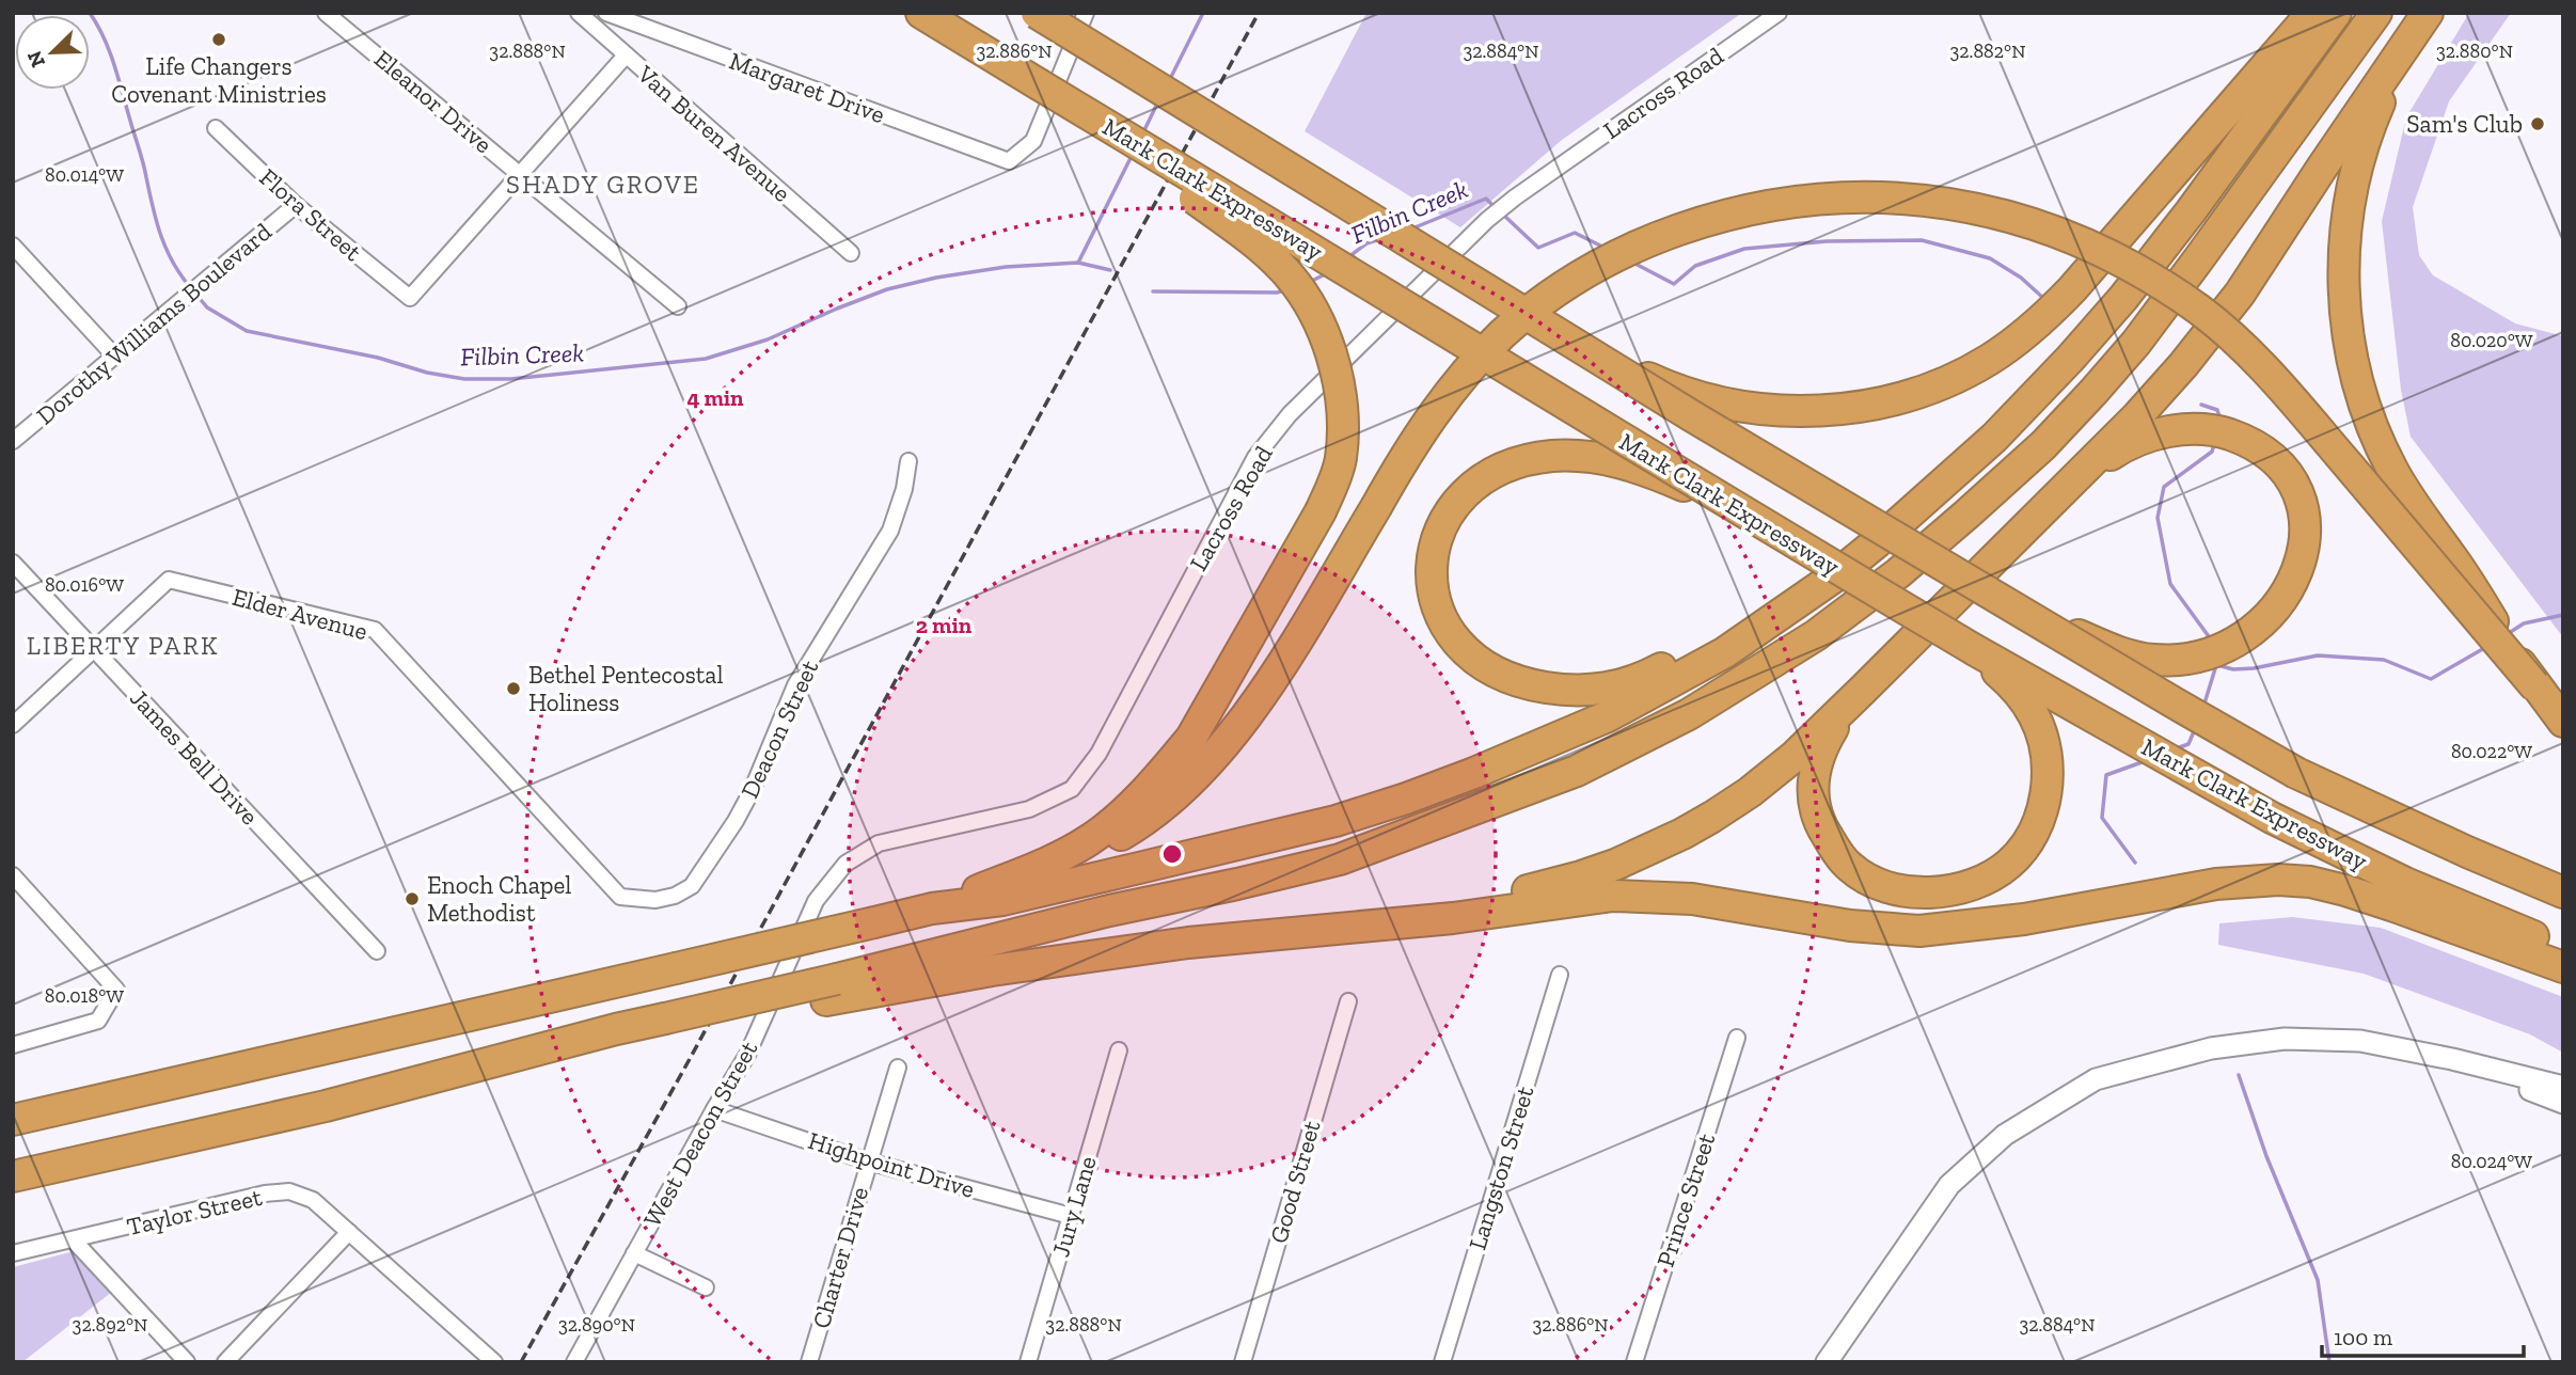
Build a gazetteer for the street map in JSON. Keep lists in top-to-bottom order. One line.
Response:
{"streets":{"highway":["Mark Clark Expressway"],"street":["Margaret Drive","Lacross Road","Eleanor Drive","Van Buren Avenue","Flora Street","Dorothy Williams Boulevard","Elder Avenue","Deacon Street","James Bell Drive","West Deacon Street","Highpoint Drive","Langston Street","Good Street","Prince Street","Jury Lane","Taylor Street","Charter Drive"]},"crossings":[["Lacross Road","West Deacon Street"],["Eleanor Drive","Flora Street"],["Flora Street","Dorothy Williams Boulevard"],["Elder Avenue","Deacon Street"],["Elder Avenue","James Bell Drive"],["West Deacon Street","Highpoint Drive"],["Highpoint Drive","Jury Lane"],["Highpoint Drive","Charter Drive"]],"districts":["SHADY GROVE","LIBERTY PARK"],"water":["Filbin Creek"],"places":["Life Changers Covenant Ministries","Sam's Club","Bethel Pentecostal Holiness","Enoch Chapel Methodist"],"scale_bar":"100 m","north":"bottom left","coordinates":["32.888°N","32.886°N","32.884°N","32.882°N","32.880°N","80.014°W","80.020°W","80.016°W","80.022°W","80.018°W","80.024°W","32.892°N","32.890°N"],"rings":["4 min","2 min"]}
